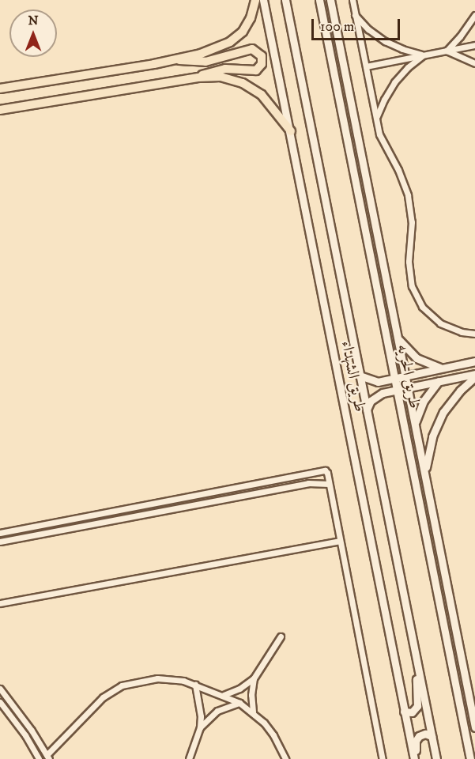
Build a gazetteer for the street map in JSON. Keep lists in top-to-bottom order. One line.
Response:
{"streets":{"street":["طريق الشهداء","طريق الحريه"]},"scale_bar":"100 m","north":"top"}
